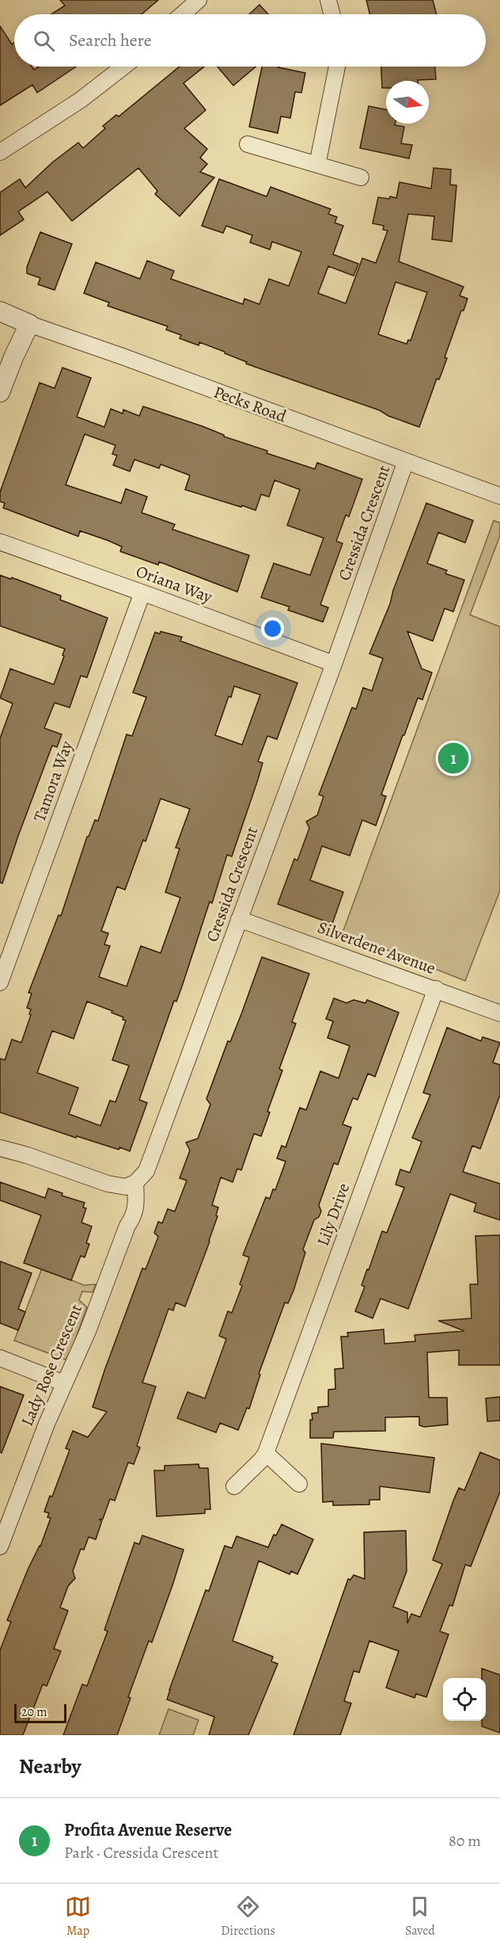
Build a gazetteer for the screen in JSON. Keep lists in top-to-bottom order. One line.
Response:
{"streets":{"street":["Pecks Road","Cressida Crescent","Oriana Way","Tamora Way","Silverdene Avenue","Lily Drive","Lady Rose Crescent"]},"crossings":[["Pecks Road","Cressida Crescent"],["Cressida Crescent","Oriana Way"],["Cressida Crescent","Silverdene Avenue"],["Cressida Crescent","Lady Rose Crescent"],["Oriana Way","Tamora Way"],["Silverdene Avenue","Lily Drive"]],"scale_bar":"20 m","north":"right","page":{"search":"Search here","pins":"1","scale":"20 m","heading":"Nearby","list":[{"mark":"1","name":"Profita Avenue Reserve","note":"Park · Cressida Crescent","value":"80 m"}],"nav":["Map","Directions","Saved"]}}
